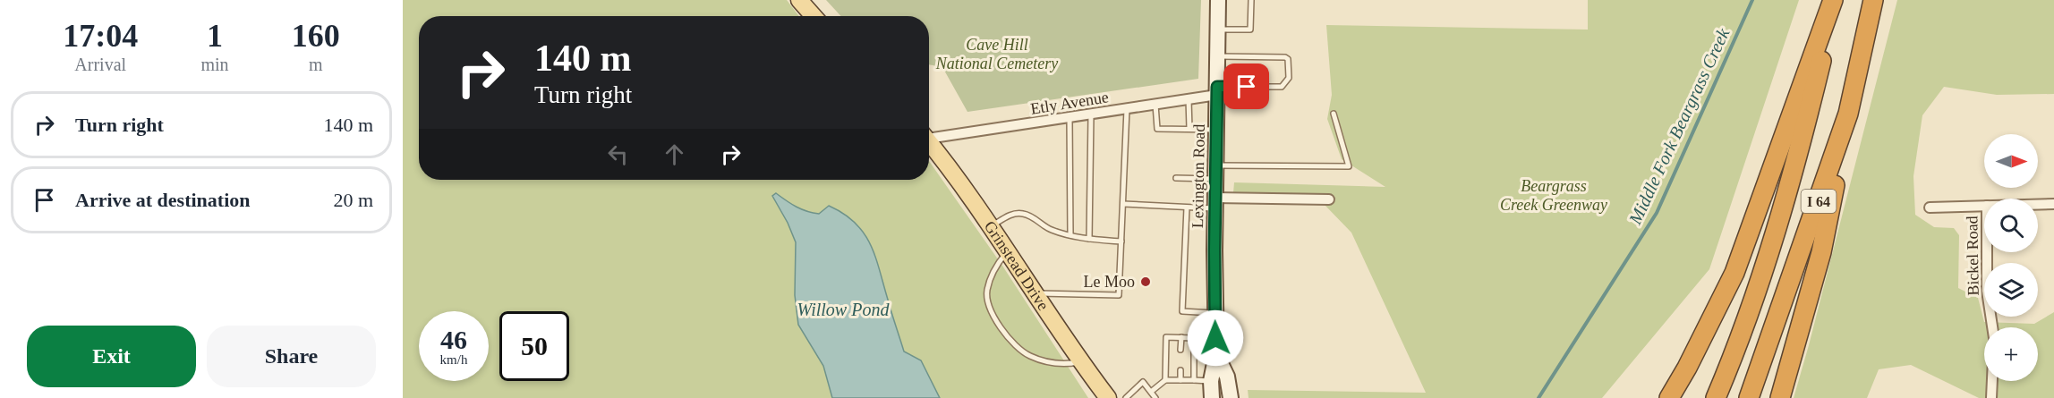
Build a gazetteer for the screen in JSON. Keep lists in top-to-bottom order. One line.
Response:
{"streets":{"highway":["I 64"],"main road":["Lexington Road","Grinstead Drive"],"street":["Etly Avenue","Bickel Road"]},"crossings":[["Etly Avenue","Lexington Road"]],"water":["Middle Fork Beargrass Creek","Willow Pond"],"parks":["Cave Hill National Cemetery","Beargrass Creek Greenway"],"places":["Le Moo"],"north":"right","page":{"eta":["17:04","Arrival","1","min","160","m"],"turn":["140 m","Turn right"],"list":[{"name":"Turn right","value":"140 m"},{"name":"Arrive at destination","value":"20 m"}],"map_buttons":"+","speed":"46 km/h","limit":"50","buttons":["Exit","Share"]}}
